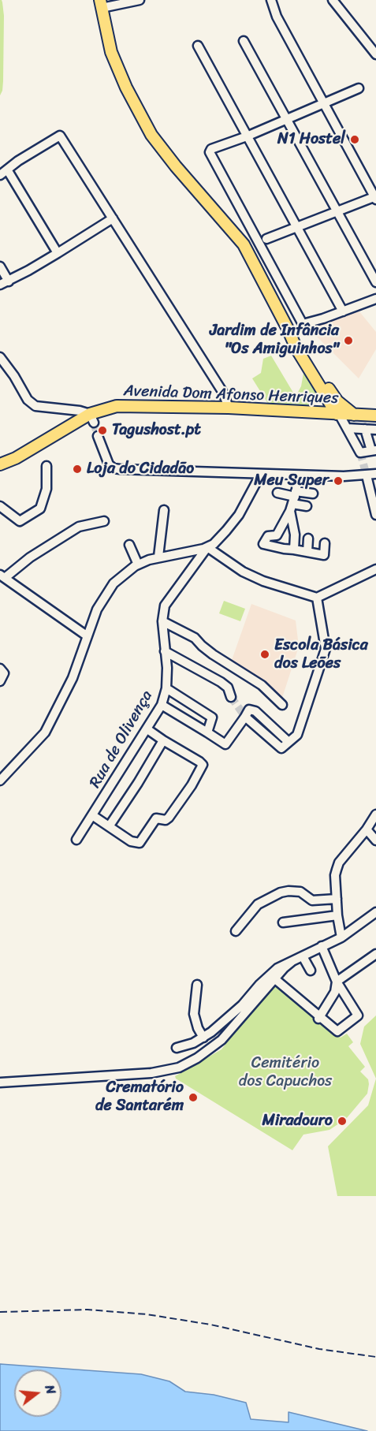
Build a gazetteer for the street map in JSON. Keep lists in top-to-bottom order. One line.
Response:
{"streets":{"main road":["Avenida Dom Afonso Henriques"],"street":["Rua de Olivença"]},"parks":["Cemitério dos Capuchos"],"places":["N1 Hostel","Jardim de Infância \"Os Amiguinhos\"","Tagushost.pt","Loja do Cidadão","Meu Super","Escola Básica dos Leões","Crematório de Santarém","Miradouro"],"north":"right"}
